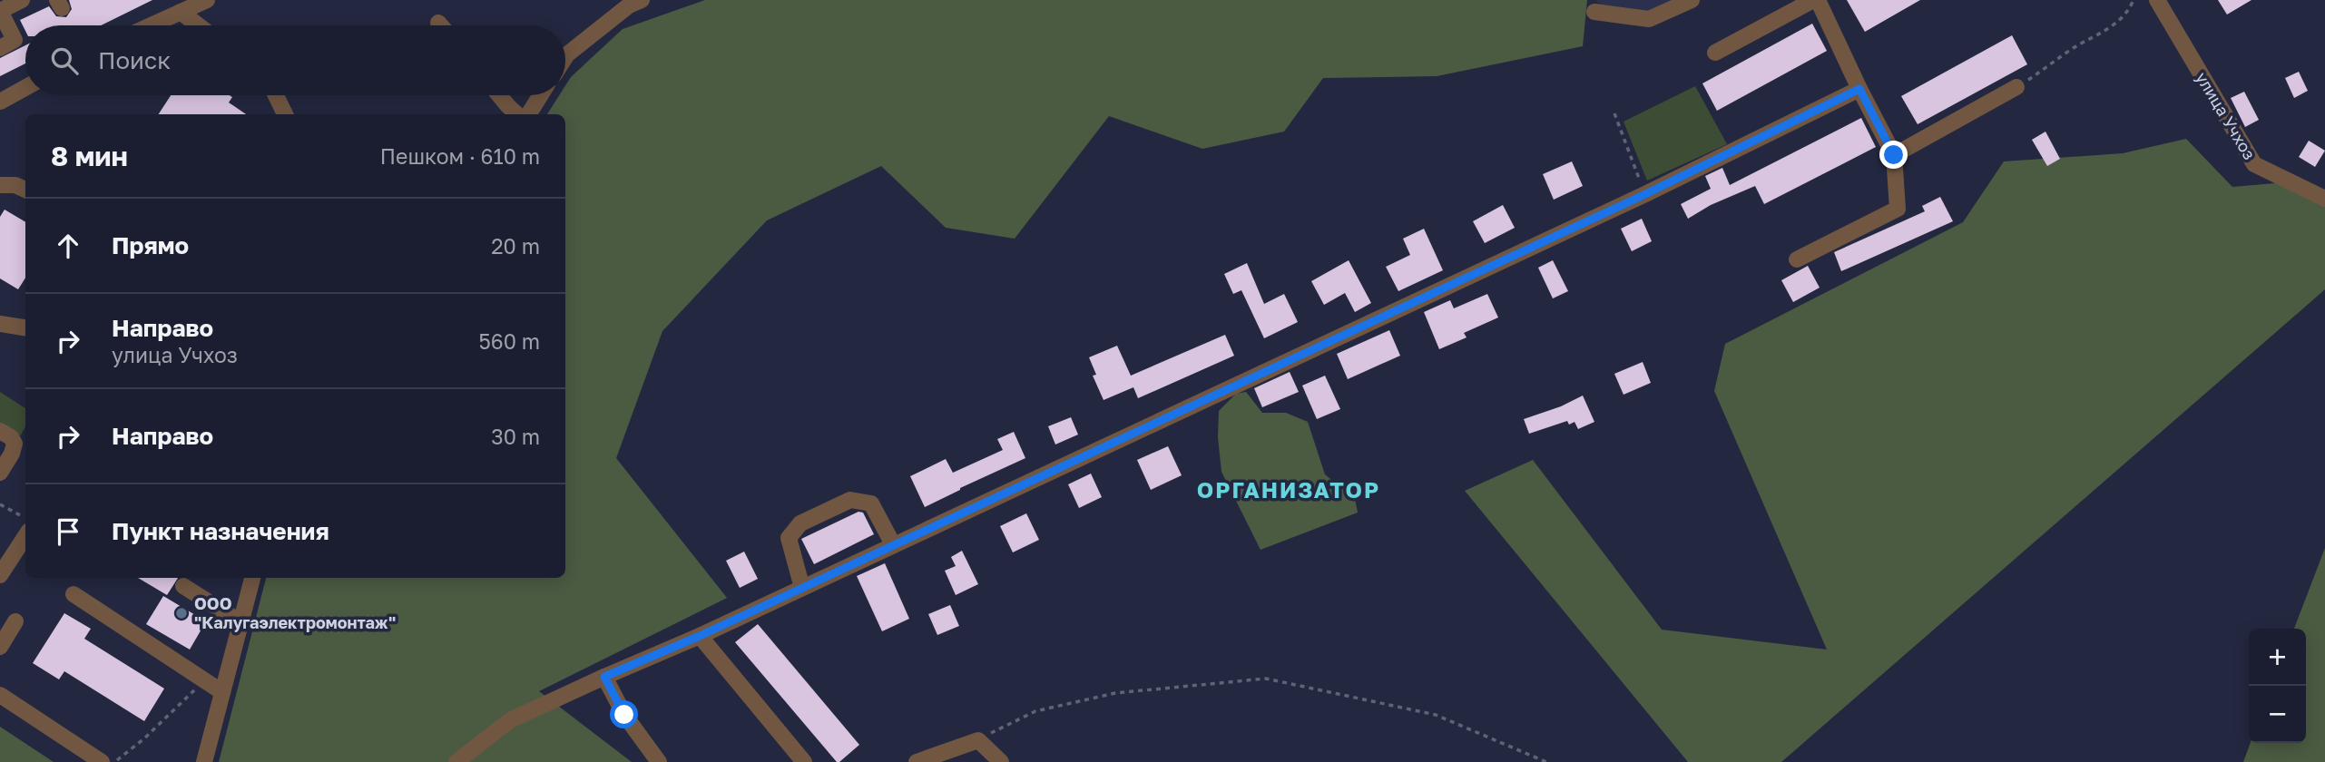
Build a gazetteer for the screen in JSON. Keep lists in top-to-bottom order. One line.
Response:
{"streets":{"street":["улица Учхоз"]},"districts":["ОРГАНИЗАТОР"],"places":["ООО \"Калугаэлектромонтаж\""],"page":{"search":"Поиск","heading":["8 мин","Пешком · 610 m"],"list":[["Прямо","20 m"],["Направо","улица Учхоз","560 m"],["Направо","30 m"],"Пункт назначения"],"map_buttons":["+","−"]}}
